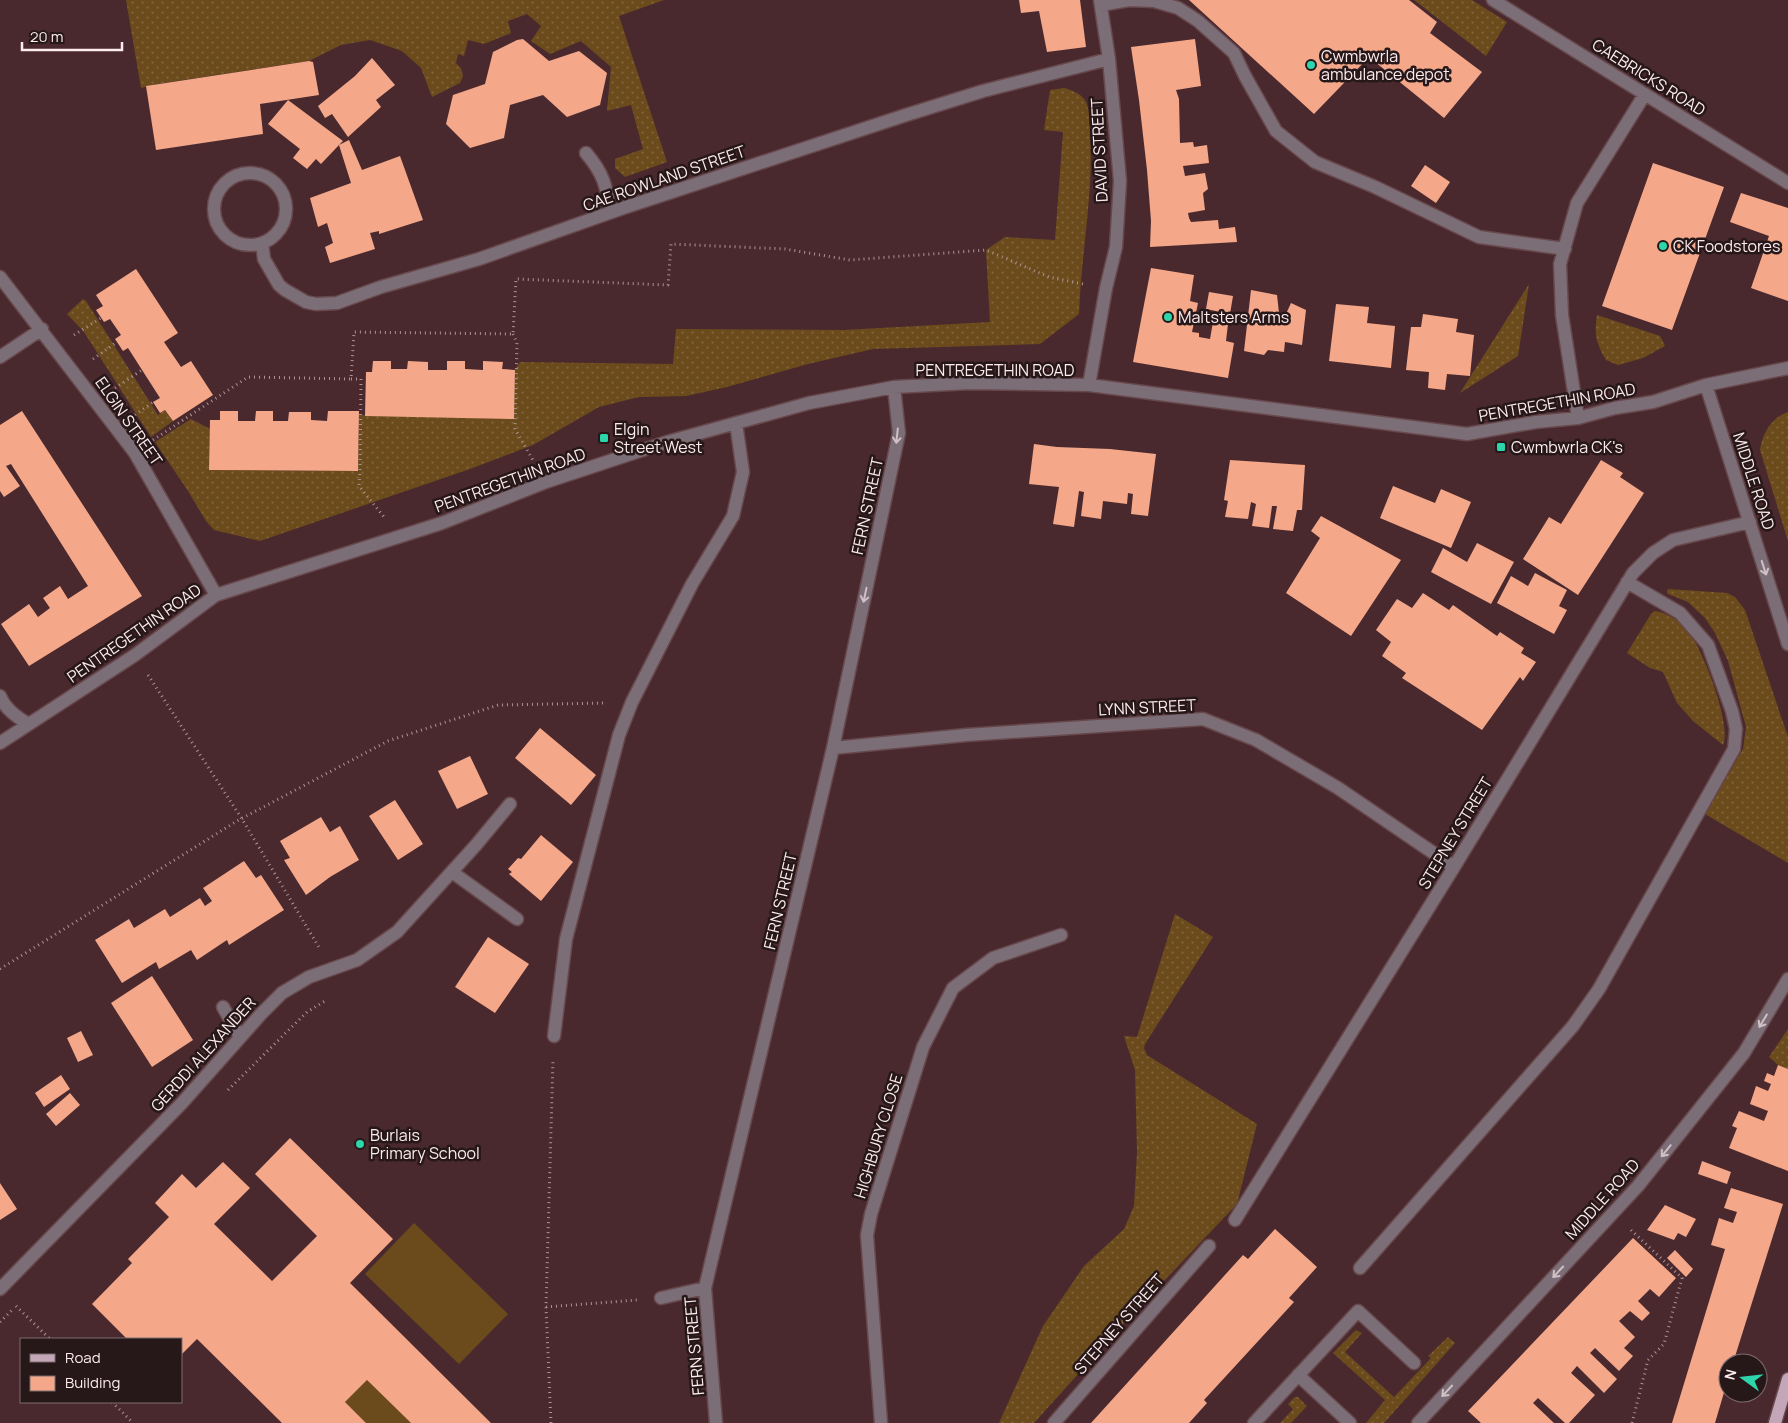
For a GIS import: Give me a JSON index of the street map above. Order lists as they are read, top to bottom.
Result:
{
  "streets": {
    "street": [
      "CAEBRICKS ROAD",
      "DAVID STREET",
      "CAE ROWLAND STREET",
      "PENTREGETHIN ROAD",
      "ELGIN STREET",
      "MIDDLE ROAD",
      "FERN STREET",
      "LYNN STREET",
      "STEPNEY STREET",
      "GERDDI ALEXANDER",
      "HIGHBURY CLOSE"
    ]
  },
  "crossings": [
    ["DAVID STREET", "CAE ROWLAND STREET"],
    ["DAVID STREET", "PENTREGETHIN ROAD"],
    ["PENTREGETHIN ROAD", "ELGIN STREET"],
    ["PENTREGETHIN ROAD", "MIDDLE ROAD"],
    ["PENTREGETHIN ROAD", "FERN STREET"],
    ["MIDDLE ROAD", "STEPNEY STREET"],
    ["FERN STREET", "LYNN STREET"],
    ["LYNN STREET", "STEPNEY STREET"]
  ],
  "one_way": ["MIDDLE ROAD"],
  "places": {
    "other": [
      "Cwmbwrla ambulance depot",
      "CK Foodstores",
      "Maltsters Arms",
      "Burlais Primary School"
    ],
    "transit": ["Elgin Street West", "Cwmbwrla CK's"]
  },
  "legend": ["Road", "Building"],
  "scale_bar": "20 m",
  "north": "left"
}
